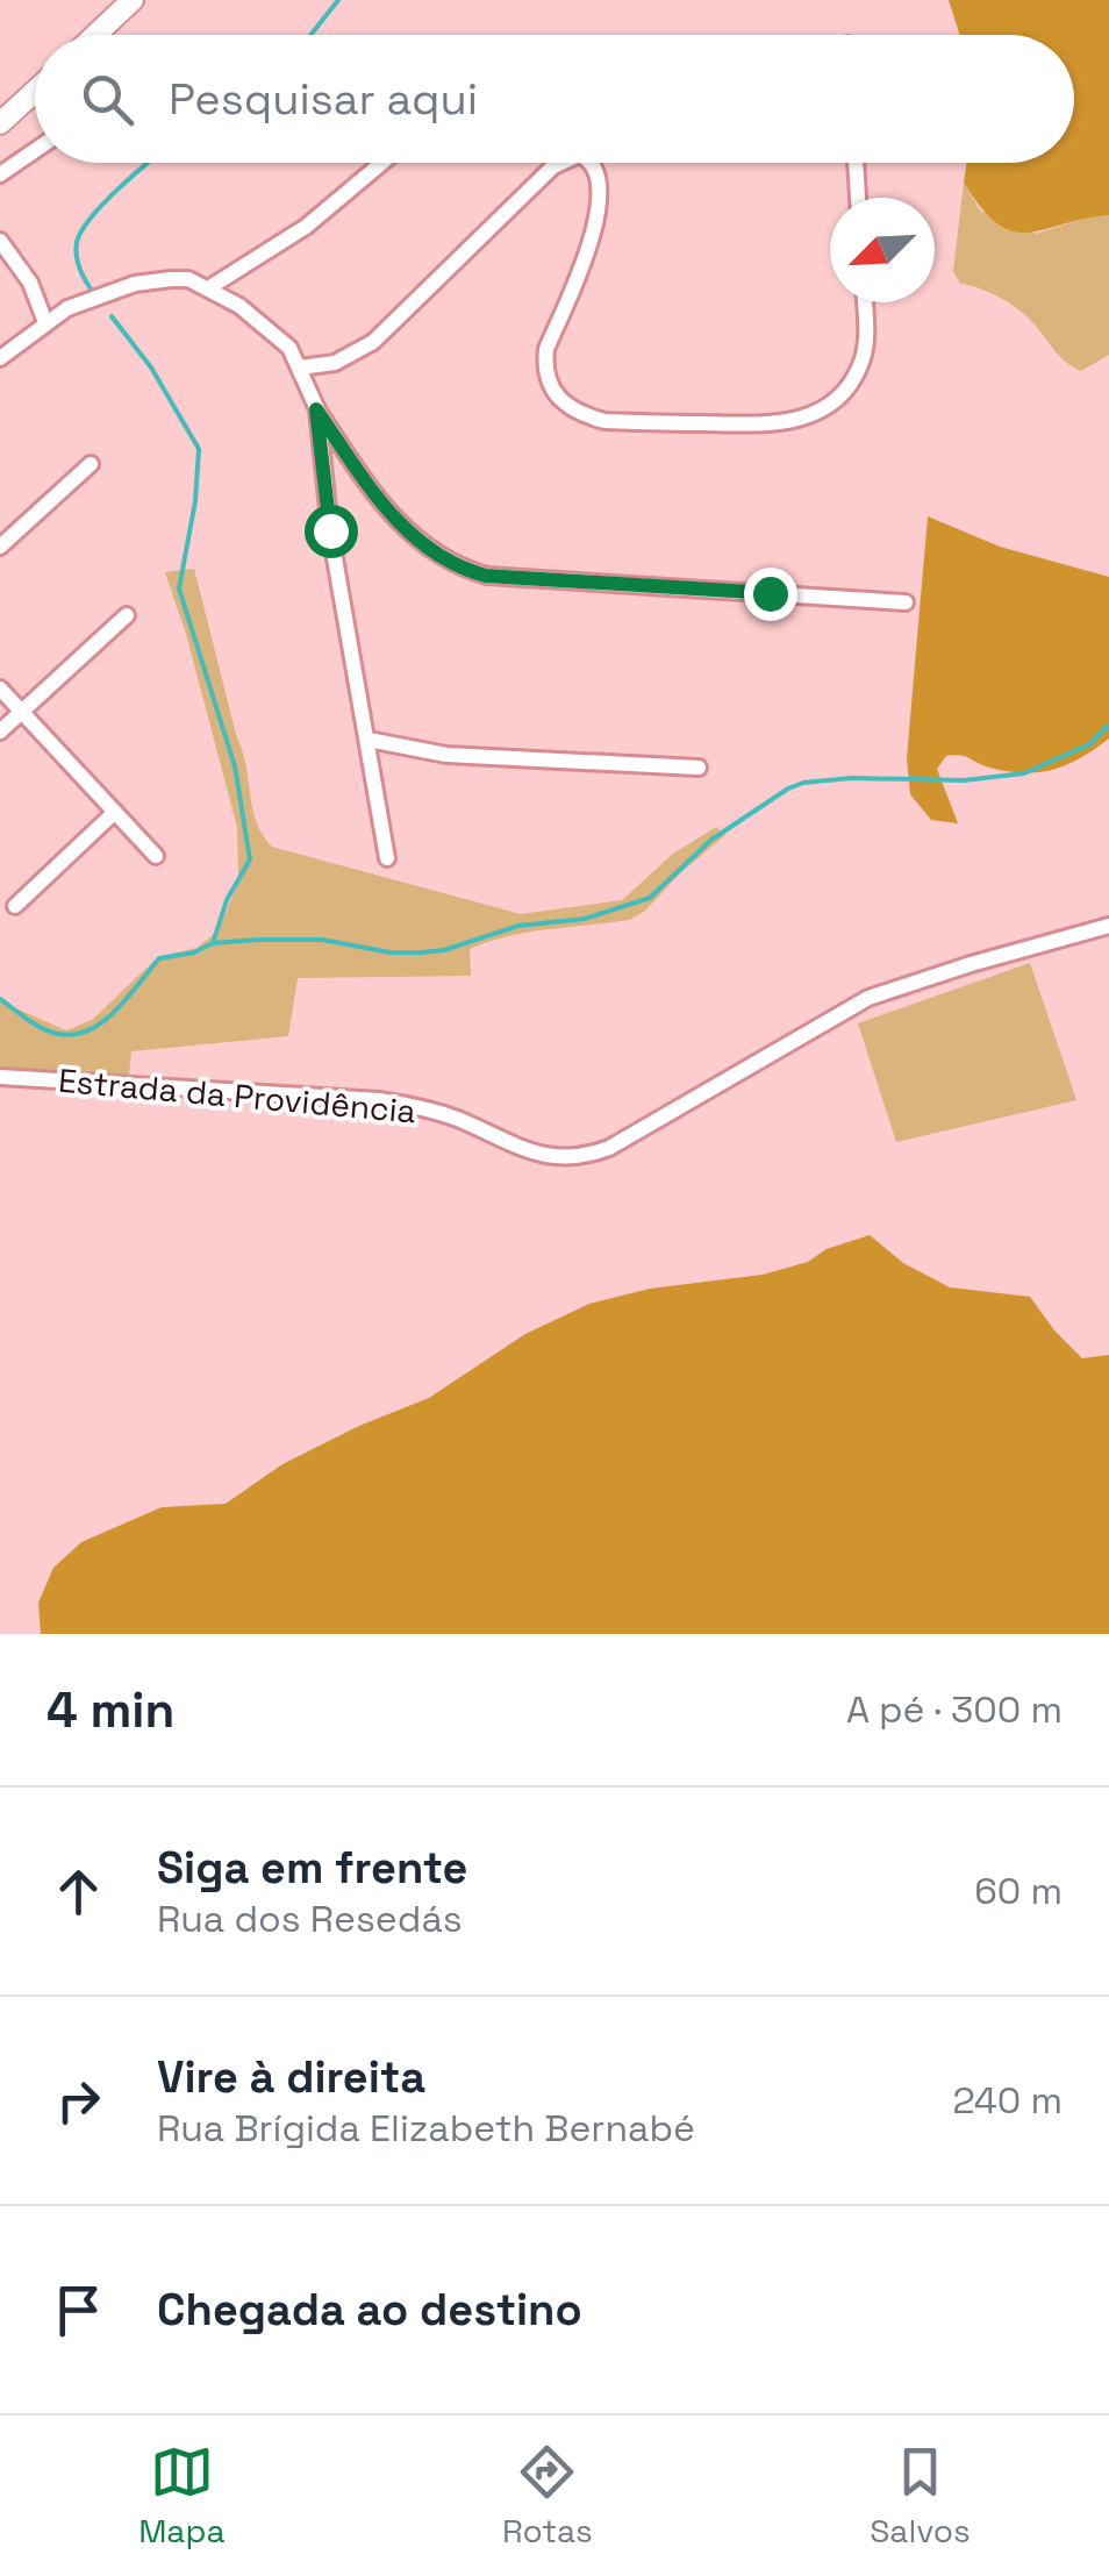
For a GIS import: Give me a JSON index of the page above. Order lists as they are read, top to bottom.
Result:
{
  "streets": {
    "street": ["Estrada da Providência"]
  },
  "north": "bottom left",
  "page": {
    "search": "Pesquisar aqui",
    "heading": ["4 min", "A pé · 300 m"],
    "list": [
      ["Siga em frente", "Rua dos Resedás", "60 m"],
      ["Vire à direita", "Rua Brígida Elizabeth Bernabé", "240 m"],
      "Chegada ao destino"
    ],
    "nav": ["Mapa", "Rotas", "Salvos"]
  }
}
